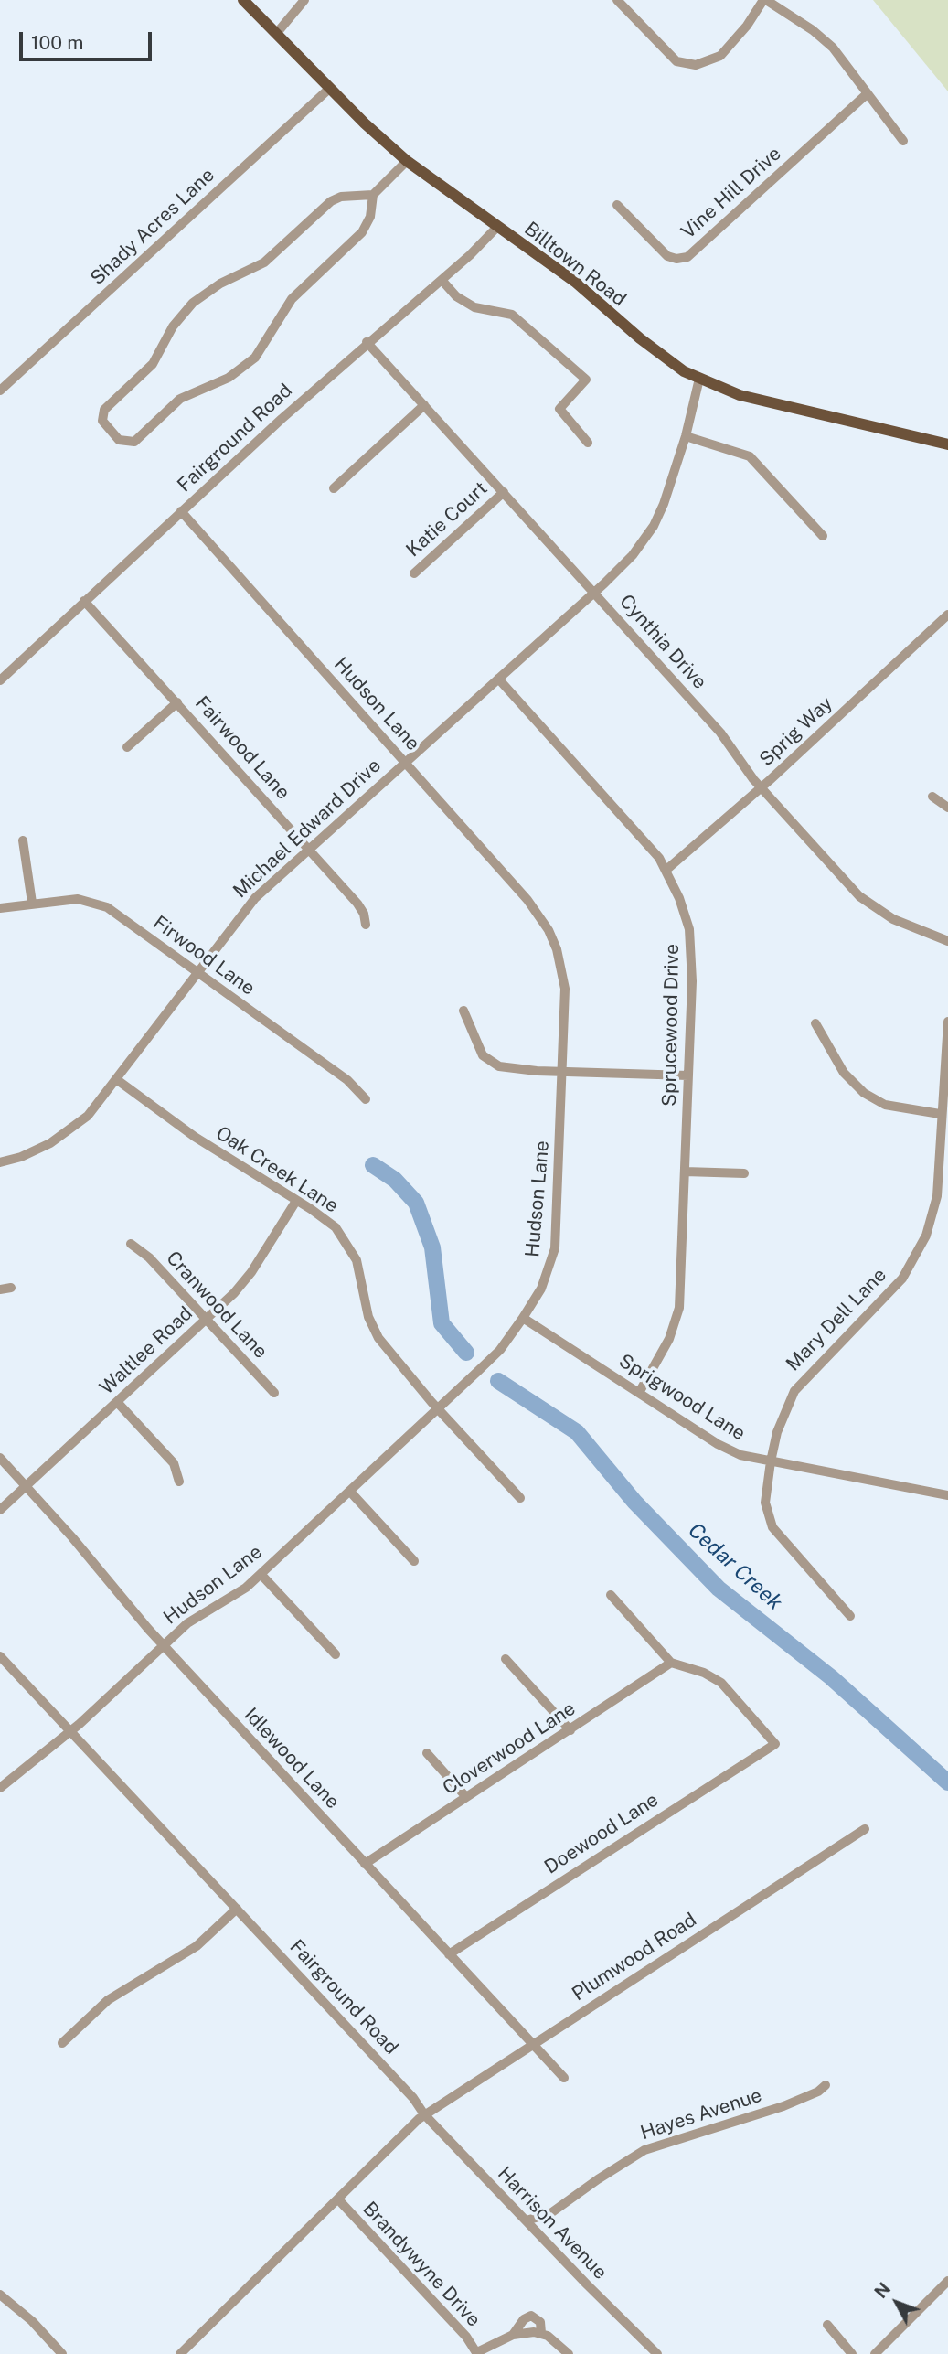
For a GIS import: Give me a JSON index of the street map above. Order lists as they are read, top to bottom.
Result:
{
  "streets": {
    "main road": ["Billtown Road"],
    "street": [
      "Vine Hill Drive",
      "Shady Acres Lane",
      "Fairground Road",
      "Katie Court",
      "Cynthia Drive",
      "Hudson Lane",
      "Sprig Way",
      "Fairwood Lane",
      "Michael Edward Drive",
      "Firwood Lane",
      "Sprucewood Drive",
      "Oak Creek Lane",
      "Cranwood Lane",
      "Mary Dell Lane",
      "Waltlee Road",
      "Sprigwood Lane",
      "Cloverwood Lane",
      "Idlewood Lane",
      "Doewood Lane",
      "Plumwood Road",
      "Hayes Avenue",
      "Harrison Avenue",
      "Brandywyne Drive"
    ]
  },
  "crossings": [
    ["Shady Acres Lane", "Billtown Road"],
    ["Billtown Road", "Fairground Road"],
    ["Billtown Road", "Michael Edward Drive"],
    ["Fairground Road", "Cynthia Drive"],
    ["Fairground Road", "Hudson Lane"],
    ["Fairground Road", "Fairwood Lane"],
    ["Fairground Road", "Plumwood Road"],
    ["Fairground Road", "Harrison Avenue"],
    ["Katie Court", "Cynthia Drive"],
    ["Cynthia Drive", "Sprig Way"],
    ["Cynthia Drive", "Michael Edward Drive"],
    ["Hudson Lane", "Michael Edward Drive"],
    ["Hudson Lane", "Oak Creek Lane"],
    ["Hudson Lane", "Sprigwood Lane"],
    ["Hudson Lane", "Idlewood Lane"],
    ["Sprig Way", "Sprucewood Drive"],
    ["Fairwood Lane", "Michael Edward Drive"],
    ["Michael Edward Drive", "Firwood Lane"],
    ["Michael Edward Drive", "Sprucewood Drive"],
    ["Michael Edward Drive", "Oak Creek Lane"],
    ["Sprucewood Drive", "Sprigwood Lane"],
    ["Oak Creek Lane", "Waltlee Road"],
    ["Cranwood Lane", "Waltlee Road"],
    ["Mary Dell Lane", "Sprigwood Lane"],
    ["Waltlee Road", "Idlewood Lane"],
    ["Cloverwood Lane", "Idlewood Lane"],
    ["Cloverwood Lane", "Doewood Lane"],
    ["Idlewood Lane", "Doewood Lane"],
    ["Idlewood Lane", "Plumwood Road"],
    ["Plumwood Road", "Harrison Avenue"],
    ["Hayes Avenue", "Harrison Avenue"]
  ],
  "water": ["Cedar Creek"],
  "scale_bar": "100 m",
  "north": "top left"
}
